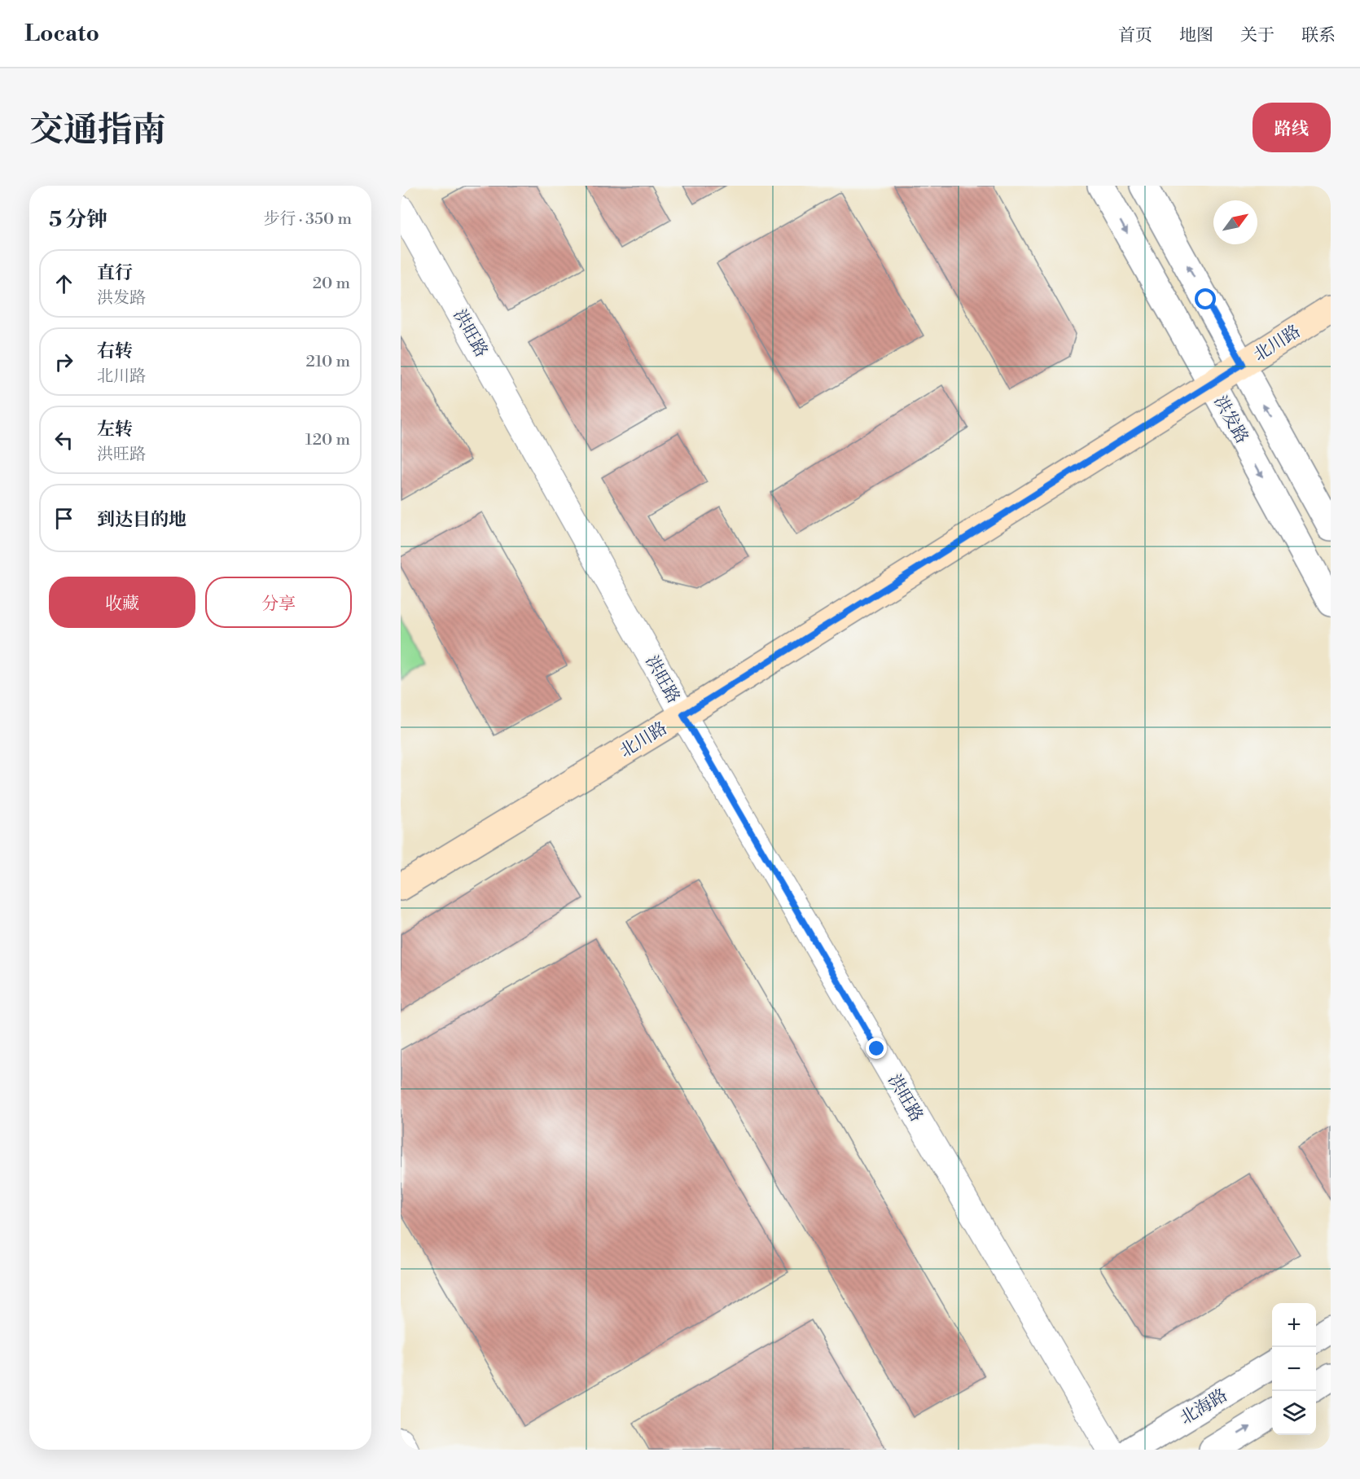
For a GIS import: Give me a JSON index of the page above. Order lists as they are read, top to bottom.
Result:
{
  "streets": {
    "main road": ["北川路"],
    "street": ["洪旺路", "洪发路", "北海路"]
  },
  "crossings": [
    ["洪旺路", "北川路"],
    ["北川路", "洪发路"]
  ],
  "north": "top right",
  "page": {
    "header": "Locato",
    "nav": [
      "首页",
      "地图",
      "关于",
      "联系"
    ],
    "title": "交通指南",
    "buttons": [
      "路线",
      ["收藏", "分享"]
    ],
    "heading": ["5 分钟", "步行 · 350 m"],
    "list": [
      ["直行", "洪发路", "20 m"],
      ["右转", "北川路", "210 m"],
      ["左转", "洪旺路", "120 m"],
      "到达目的地"
    ],
    "map_buttons": ["+", "−"]
  }
}
